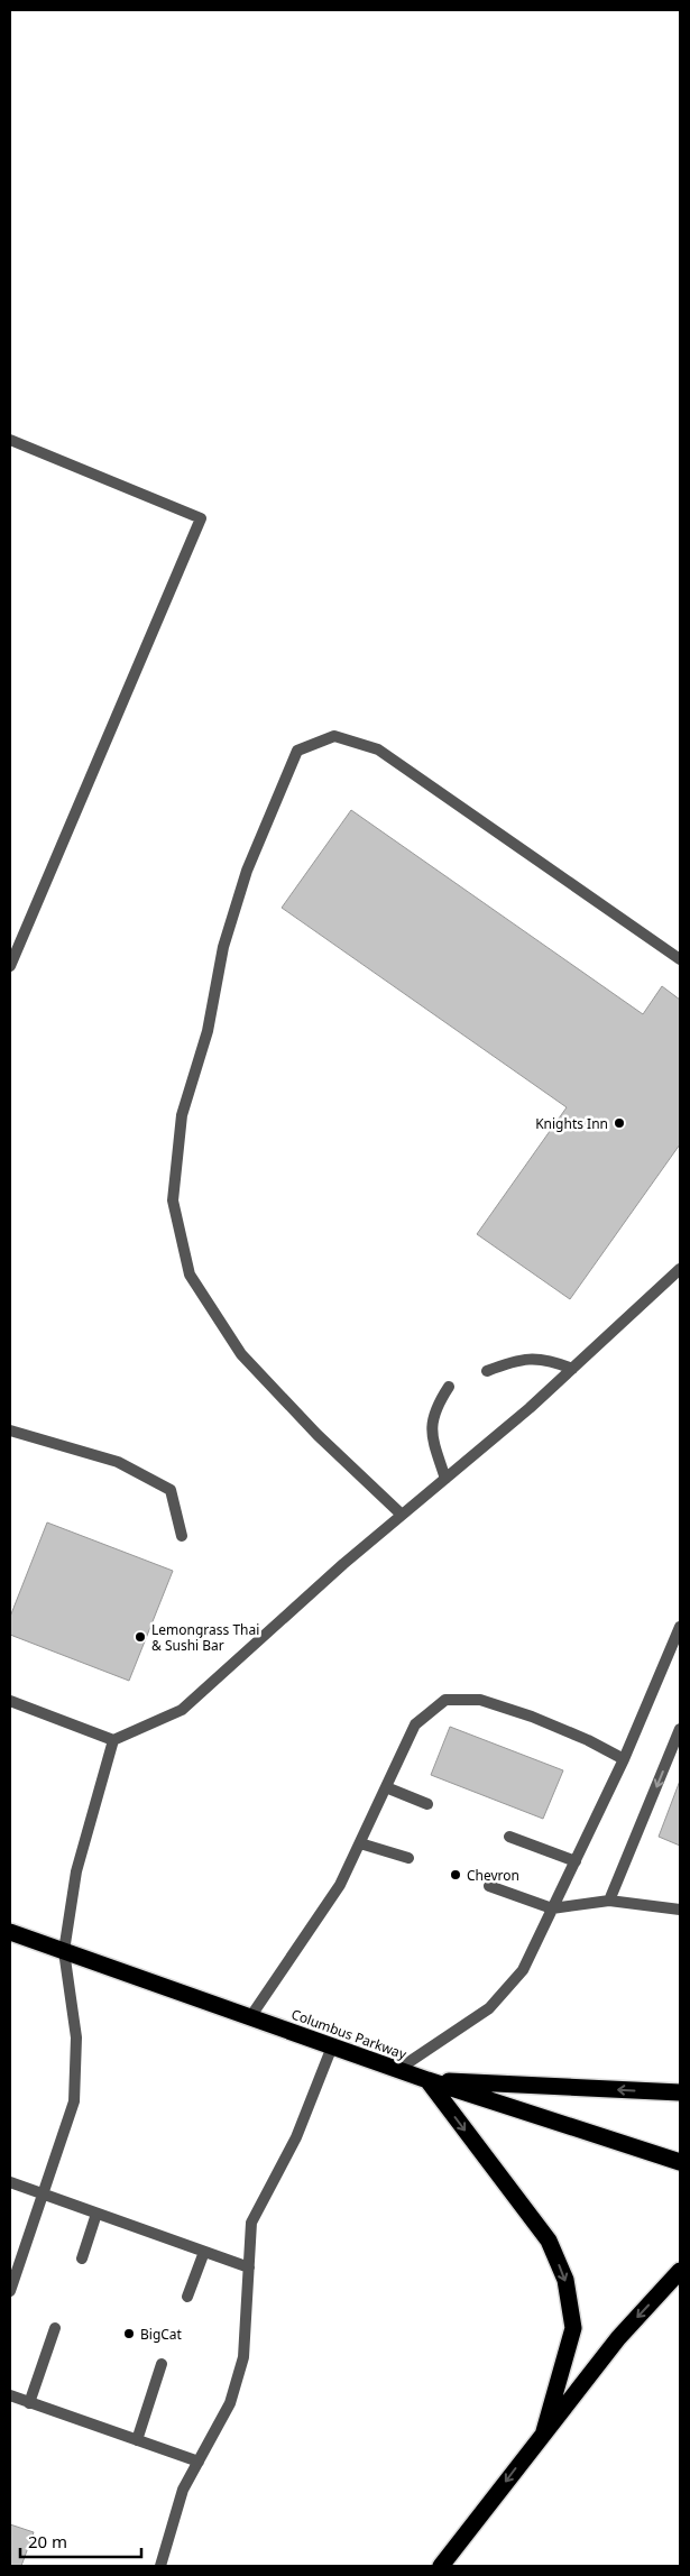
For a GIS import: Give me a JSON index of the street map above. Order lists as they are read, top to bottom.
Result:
{
  "streets": {
    "highway": ["Columbus Parkway"]
  },
  "places": [
    "Knights Inn",
    "Lemongrass Thai & Sushi Bar",
    "Chevron",
    "BigCat"
  ],
  "scale_bar": "20 m"
}
